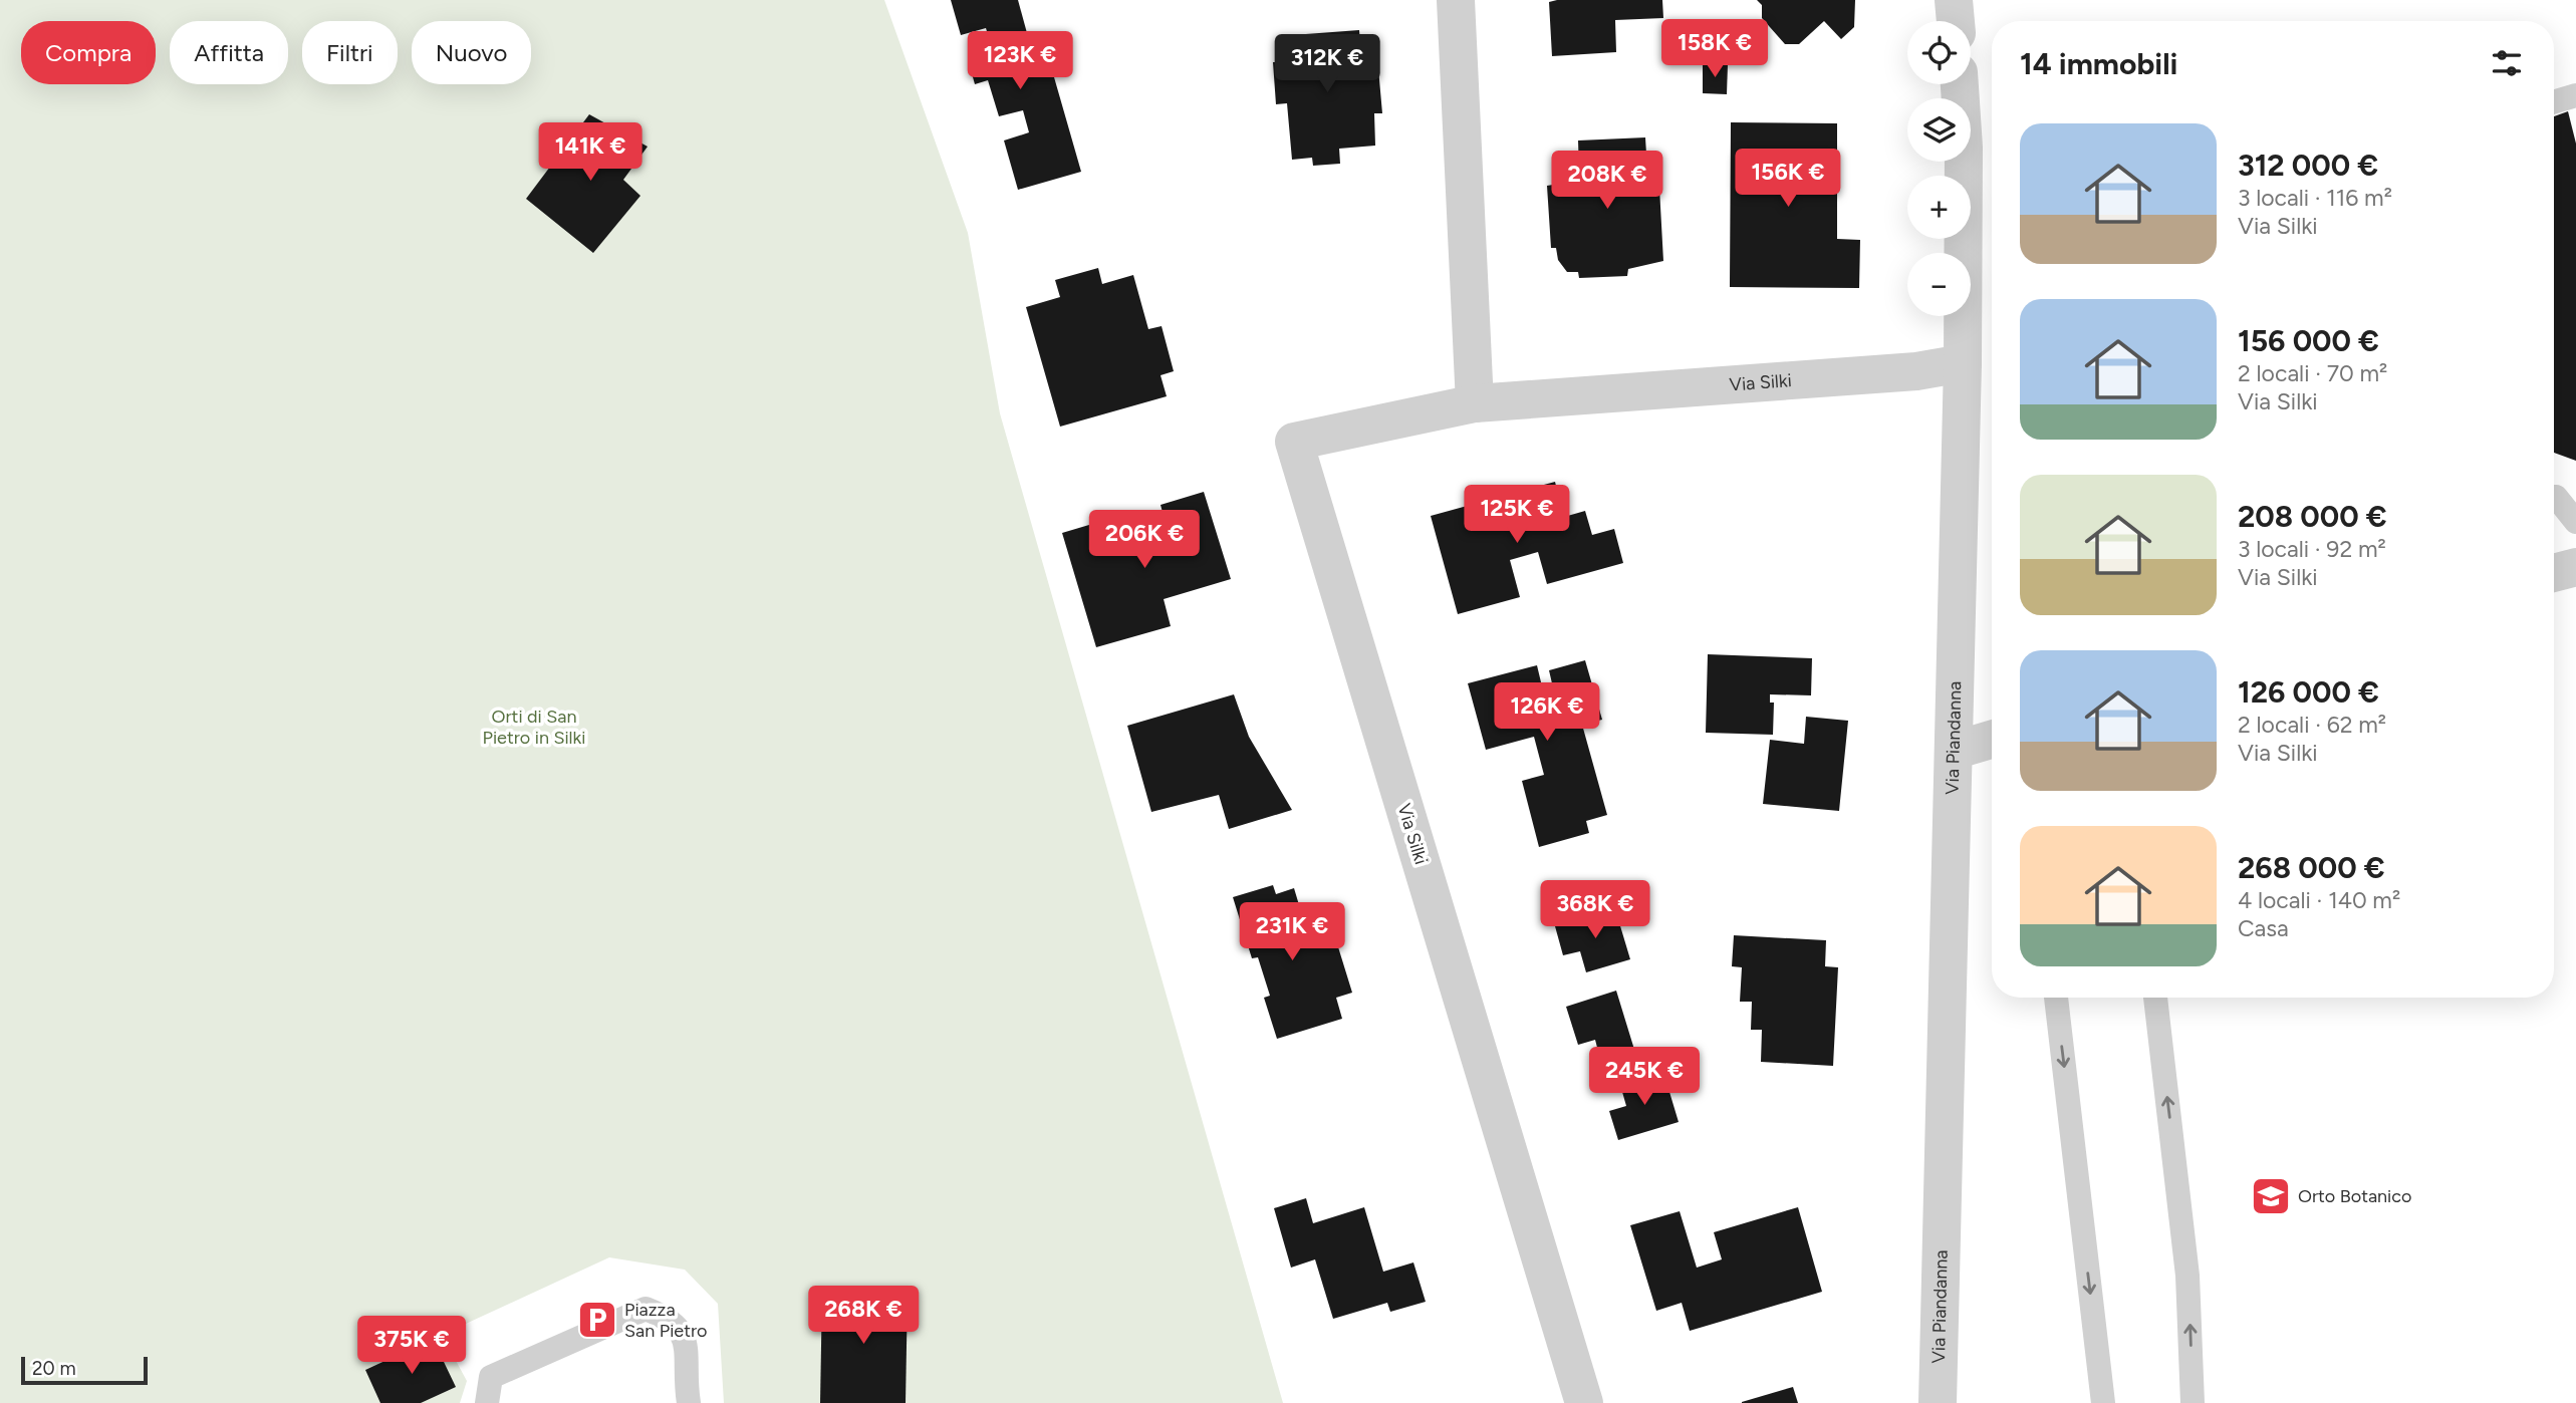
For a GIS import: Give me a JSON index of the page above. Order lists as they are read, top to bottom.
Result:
{
  "streets": {
    "street": ["Via Silki", "Via Piandanna"]
  },
  "crossings": [
    ["Via Silki", "Via Piandanna"]
  ],
  "parks": ["Orti di San Pietro in Silki"],
  "places": {
    "school or university": ["Orto Botanico"],
    "parking": ["Piazza San Pietro"]
  },
  "scale_bar": "20 m",
  "page": {
    "price": [
      "158K €",
      "123K €",
      "312K €",
      "141K €",
      "156K €",
      "208K €",
      "125K €",
      "206K €",
      "126K €",
      "368K €",
      "231K €",
      "245K €",
      "268K €",
      "375K €"
    ],
    "map_buttons": ["+", "−"],
    "chip": [
      "Compra",
      "Affitta",
      "Filtri",
      "Nuovo"
    ],
    "heading": "14 immobili",
    "list": [
      {
        "name": "312 000 €",
        "note": "3 locali · 116 m² · Via Silki"
      },
      {
        "name": "156 000 €",
        "note": "2 locali · 70 m² · Via Silki"
      },
      {
        "name": "208 000 €",
        "note": "3 locali · 92 m² · Via Silki"
      },
      {
        "name": "126 000 €",
        "note": "2 locali · 62 m² · Via Silki"
      },
      {
        "name": "268 000 €",
        "note": "4 locali · 140 m² · Casa"
      }
    ],
    "scale": "20 m"
  }
}
